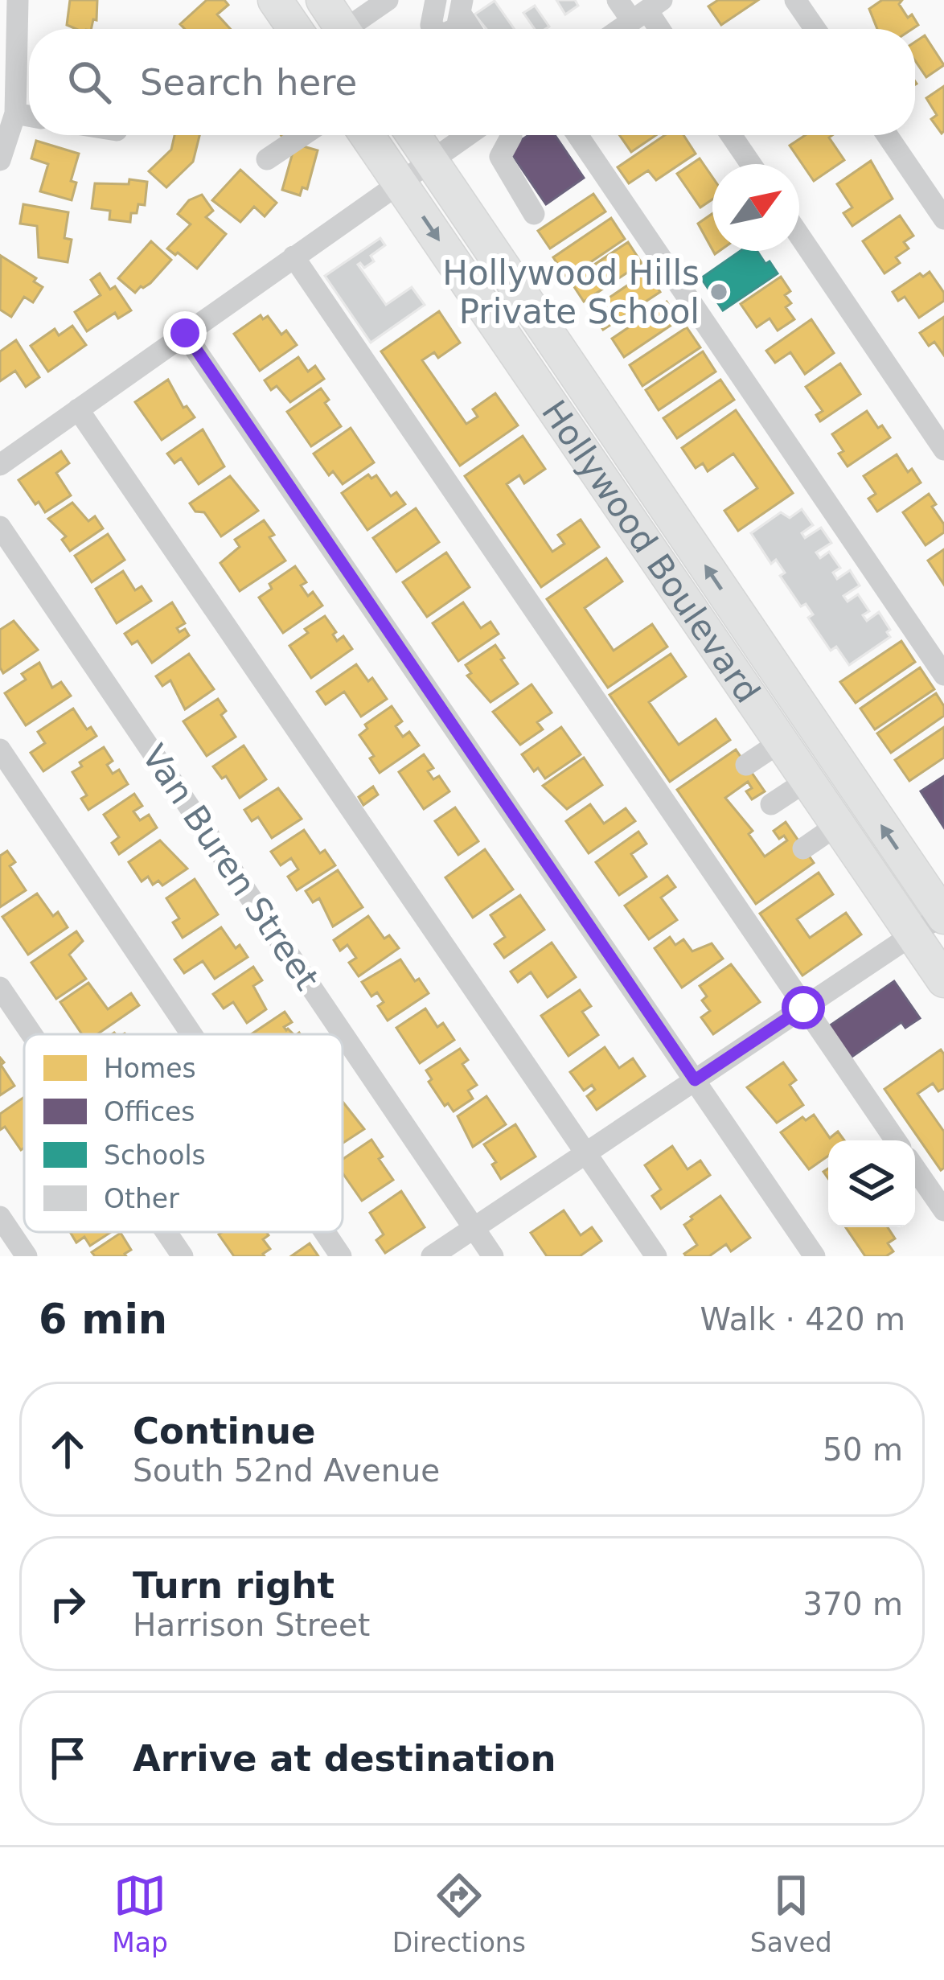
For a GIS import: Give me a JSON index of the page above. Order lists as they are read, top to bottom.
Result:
{
  "streets": {
    "highway": ["Hollywood Boulevard"],
    "street": ["Van Buren Street"]
  },
  "places": ["Hollywood Hills Private School"],
  "legend": [
    "Homes",
    "Offices",
    "Schools",
    "Other"
  ],
  "north": "top right",
  "page": {
    "search": "Search here",
    "heading": ["6 min", "Walk · 420 m"],
    "list": [
      ["Continue", "South 52nd Avenue", "50 m"],
      ["Turn right", "Harrison Street", "370 m"],
      "Arrive at destination"
    ],
    "nav": ["Map", "Directions", "Saved"]
  }
}
